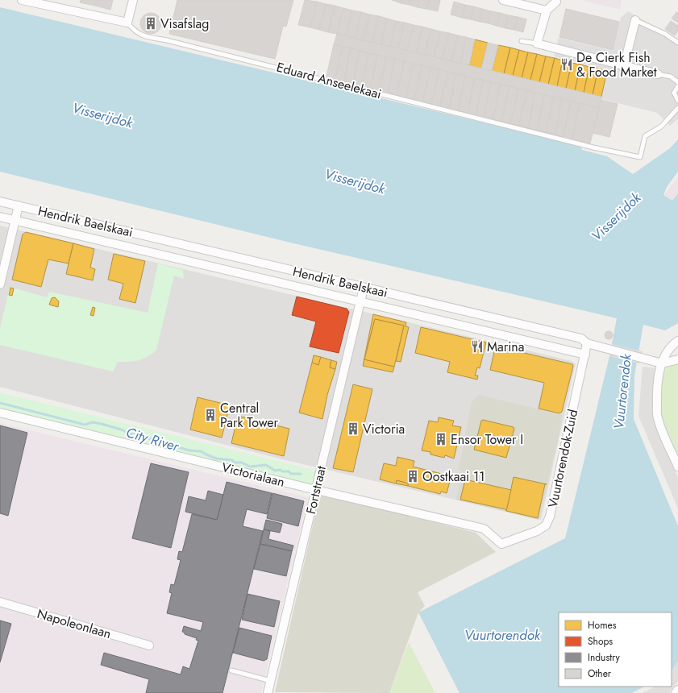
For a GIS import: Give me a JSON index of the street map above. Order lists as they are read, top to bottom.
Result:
{
  "streets": {
    "street": [
      "Hendrik Baelskaai",
      "Vuurtorendok-Zuid",
      "Victorialaan",
      "Fortstraat",
      "Napoleonlaan"
    ],
    "lane": ["Eduard Anseelekaai"]
  },
  "crossings": [
    ["Hendrik Baelskaai", "Vuurtorendok-Zuid"],
    ["Hendrik Baelskaai", "Fortstraat"],
    ["Vuurtorendok-Zuid", "Victorialaan"],
    ["Victorialaan", "Fortstraat"]
  ],
  "water": ["Visserijdok", "Vuurtorendok", "City River"],
  "places": {
    "building": [
      "Visafslag",
      "Central Park Tower",
      "Victoria",
      "Ensor Tower I",
      "Oostkaai 11"
    ],
    "restaurant": ["De Cierk Fish & Food Market", "Marina"]
  },
  "legend": [
    "Homes",
    "Shops",
    "Industry",
    "Other"
  ]
}
